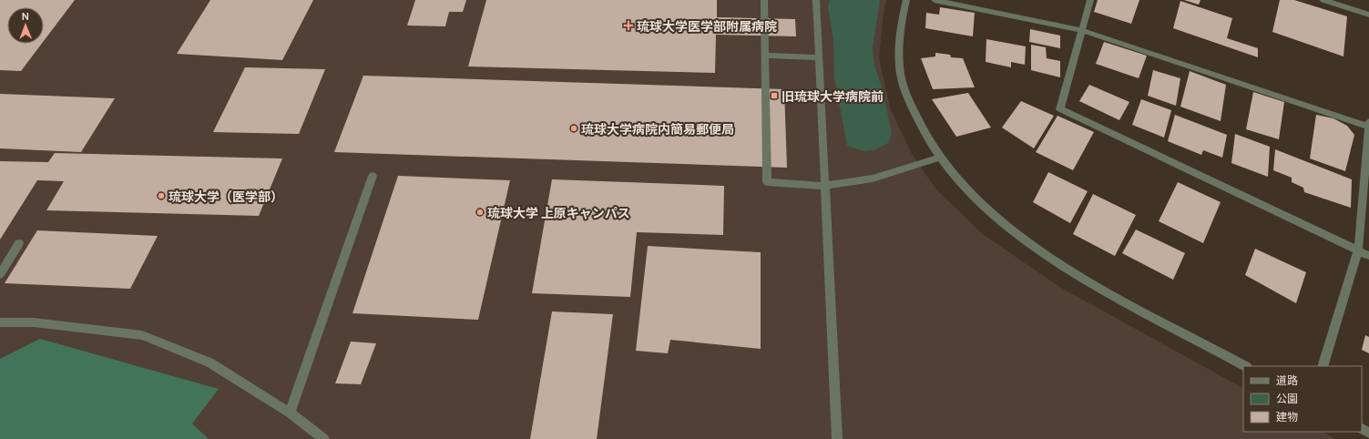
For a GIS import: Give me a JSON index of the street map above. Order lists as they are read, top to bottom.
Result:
{
  "places": {
    "health": ["琉球大学医学部附属病院"],
    "transit": ["旧琉球大学病院前"],
    "other": ["琉球大学病院内簡易郵便局", "琉球大学（医学部）", "琉球大学 上原キャンパス"]
  },
  "legend": ["道路", "公園", "建物"],
  "north": "top"
}
